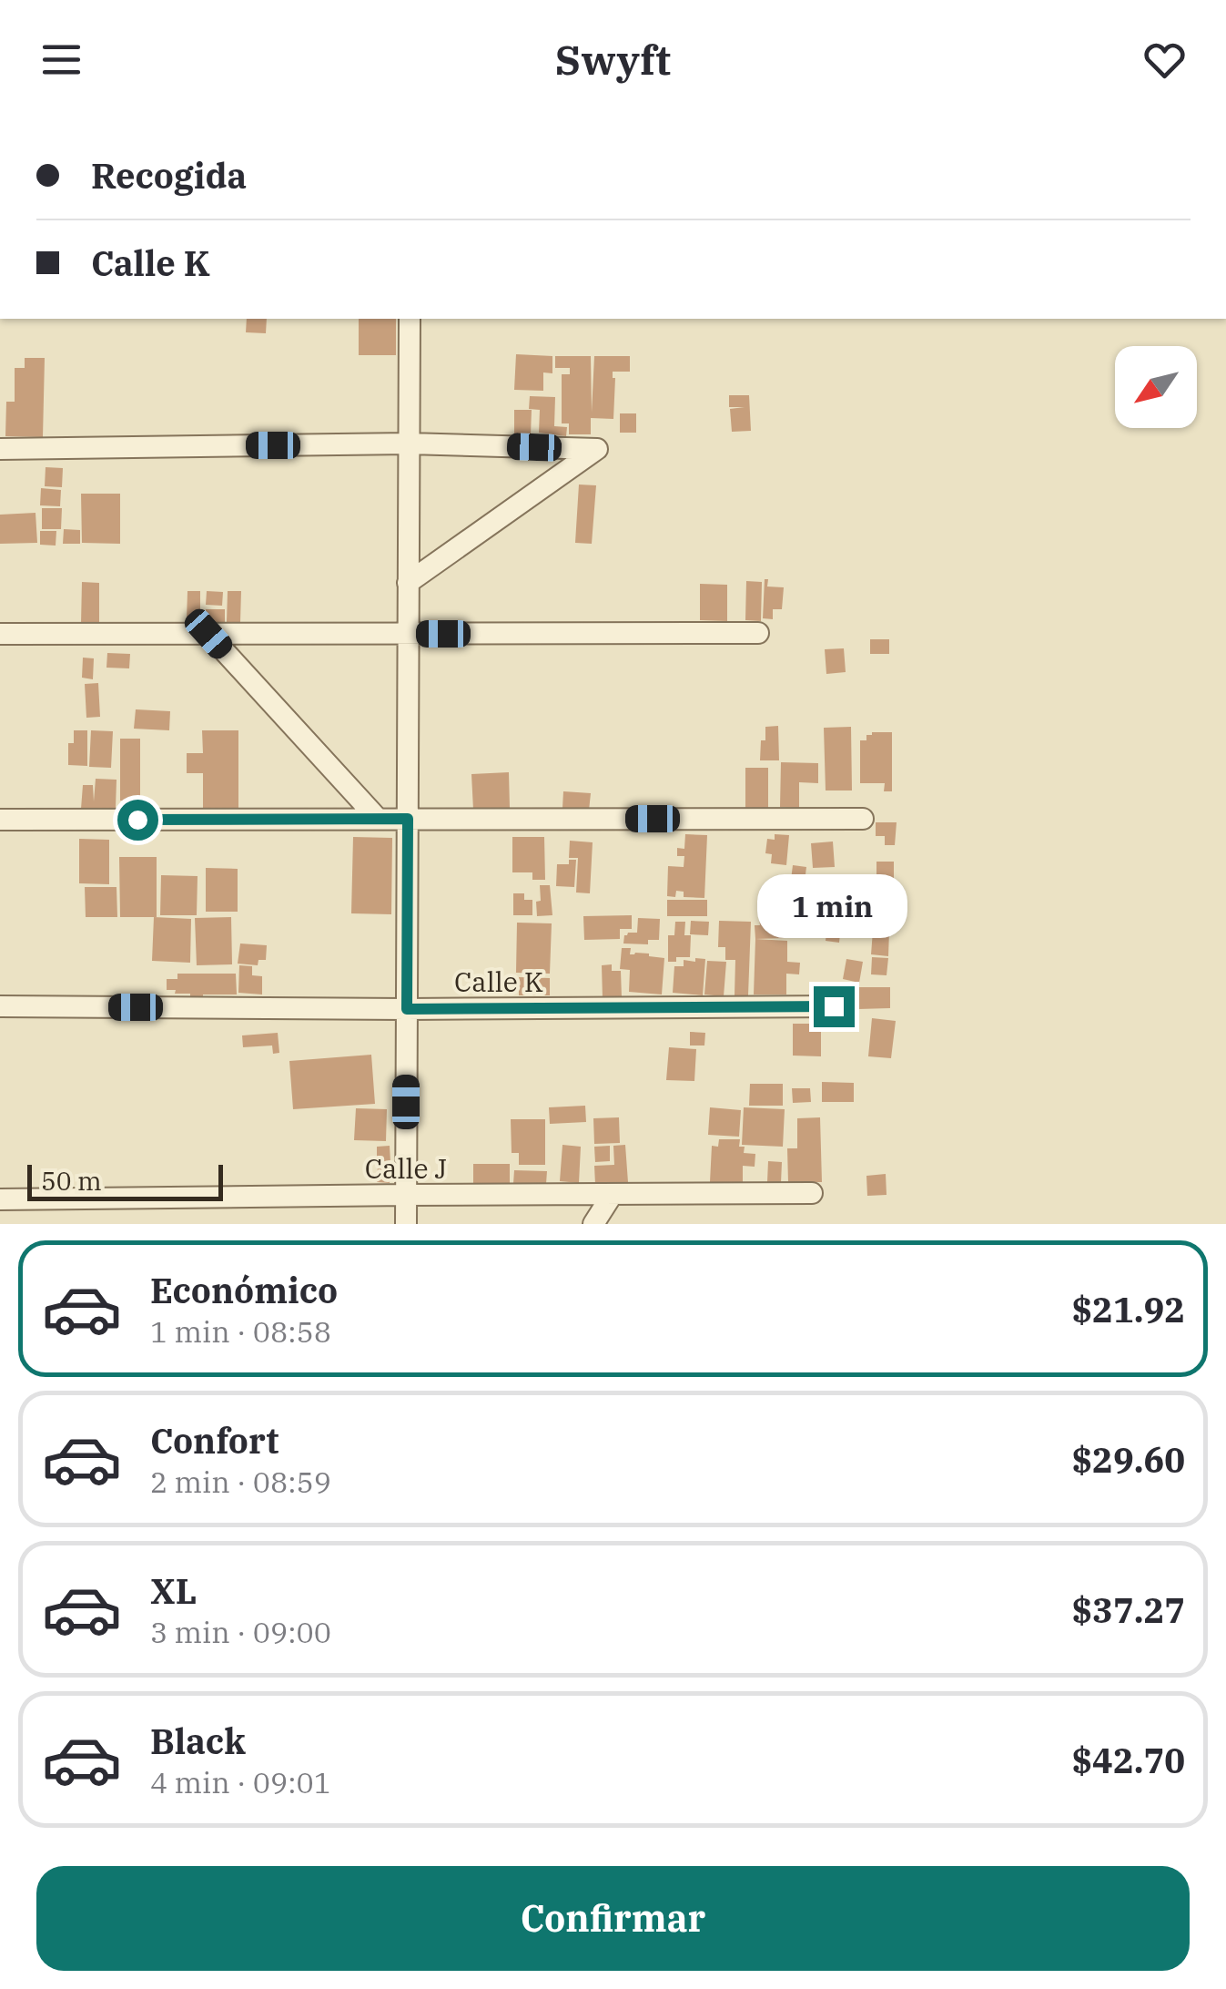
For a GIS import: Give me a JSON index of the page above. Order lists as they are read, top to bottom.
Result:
{
  "streets": {
    "street": ["Calle K", "Calle J"]
  },
  "scale_bar": "50 m",
  "north": "bottom left",
  "page": {
    "header": "Swyft",
    "banner": ["Recogida", "Calle K"],
    "bubble": "1 min",
    "scale": "50 m",
    "list": [
      {
        "name": "Económico",
        "note": "1 min · 08:58",
        "value": "$21.92"
      },
      {
        "name": "Confort",
        "note": "2 min · 08:59",
        "value": "$29.60"
      },
      {
        "name": "XL",
        "note": "3 min · 09:00",
        "value": "$37.27"
      },
      {
        "name": "Black",
        "note": "4 min · 09:01",
        "value": "$42.70"
      }
    ],
    "buttons": "Confirmar"
  }
}
